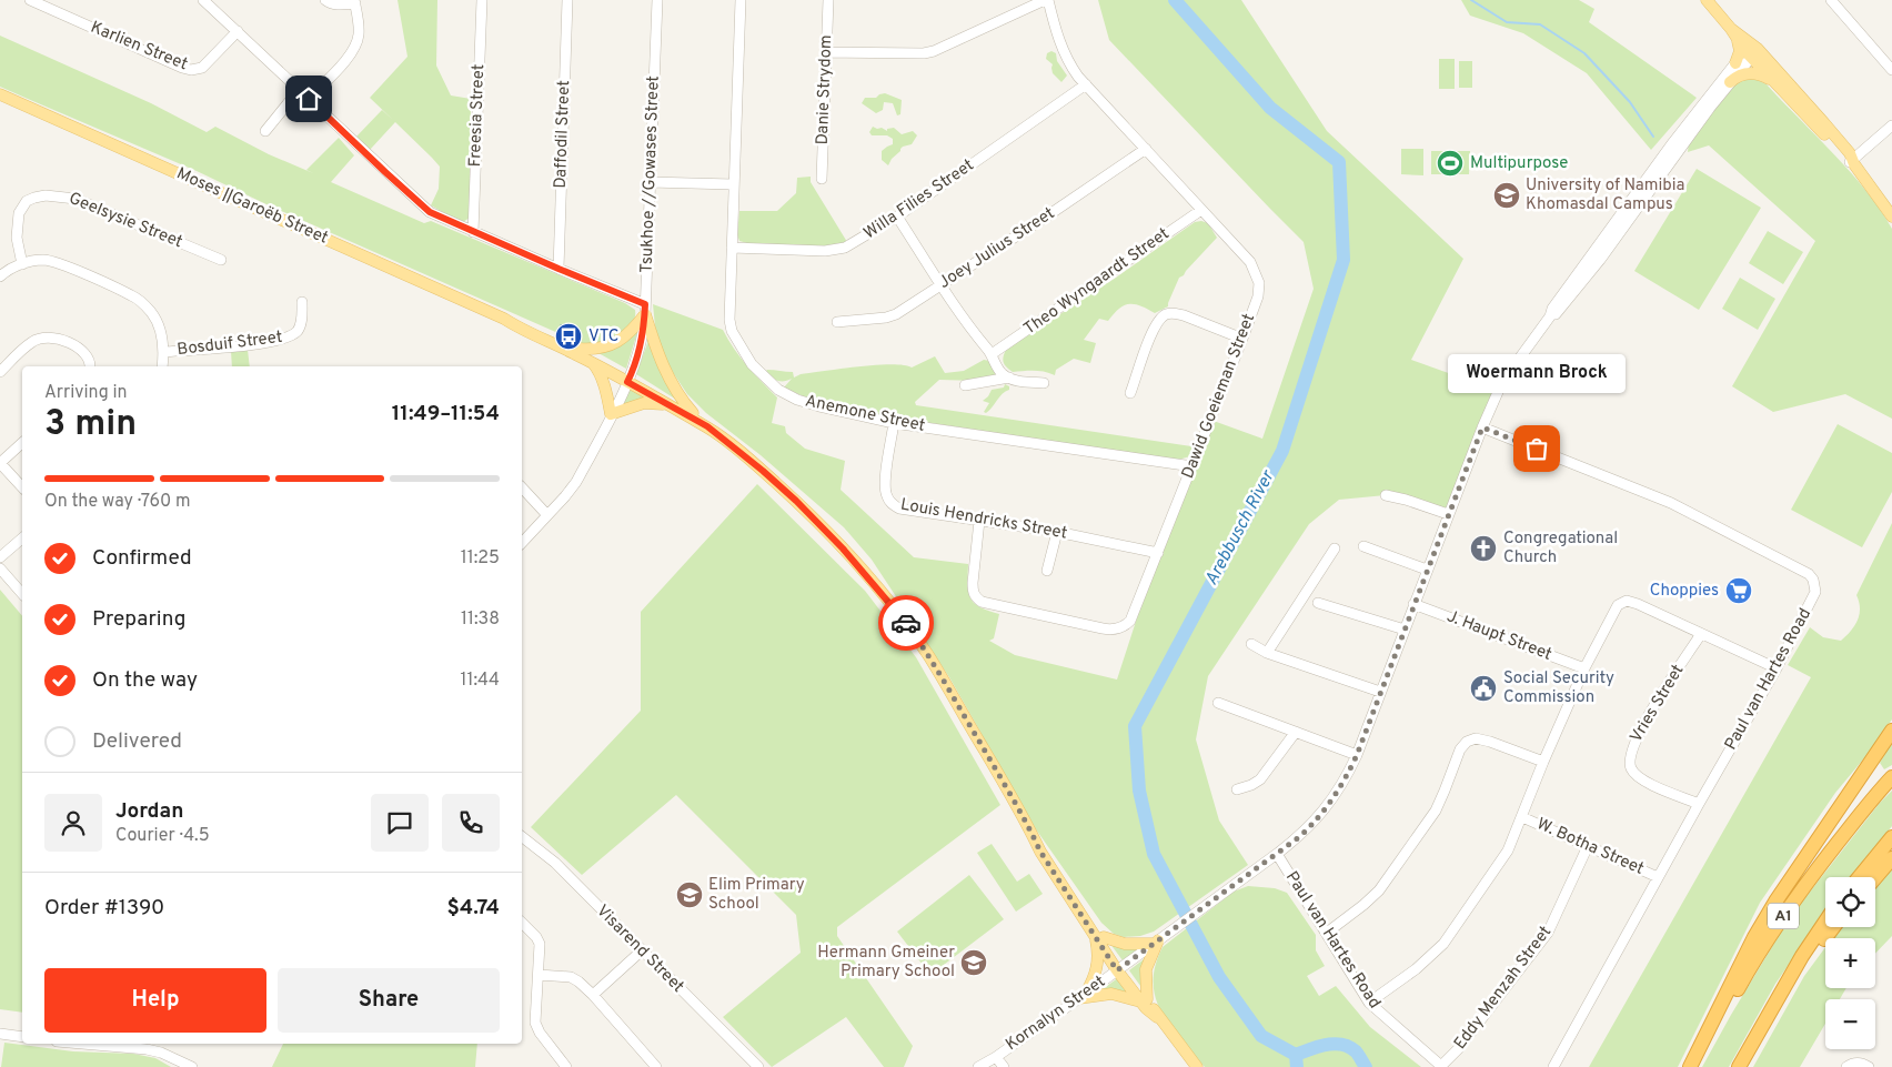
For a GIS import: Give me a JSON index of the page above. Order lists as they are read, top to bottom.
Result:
{
  "streets": {
    "highway": ["A1"],
    "main road": ["Moses ǁGaroëb Street"],
    "street": [
      "Karlien Street",
      "Danie Strydom",
      "Freesia Street",
      "Daffodil Street",
      "Tsukhoe //Gowases Street",
      "Willa Filies Street",
      "Geelsysie Street",
      "Joey Julius Street",
      "Theo Wyngaardt Street",
      "Bosduif Street",
      "Dawid Goeieman Street",
      "Anemone Street",
      "Louis Hendricks Street",
      "J. Haupt Street",
      "Paul van Hartes Road",
      "Vries Street",
      "W. Botha Street",
      "Visarend Street",
      "Eddy Menzah Street",
      "Kornalyn Street"
    ]
  },
  "crossings": [
    ["Tsukhoe //Gowases Street", "Moses ǁGaroëb Street"],
    ["Willa Filies Street", "Dawid Goeieman Street"],
    ["Willa Filies Street", "Anemone Street"],
    ["Moses ǁGaroëb Street", "Kornalyn Street"],
    ["Joey Julius Street", "Dawid Goeieman Street"],
    ["Theo Wyngaardt Street", "Dawid Goeieman Street"],
    ["Dawid Goeieman Street", "Anemone Street"],
    ["Dawid Goeieman Street", "Louis Hendricks Street"],
    ["Anemone Street", "Louis Hendricks Street"],
    ["J. Haupt Street", "Kornalyn Street"],
    ["Paul van Hartes Road", "Vries Street"],
    ["Paul van Hartes Road", "W. Botha Street"],
    ["Paul van Hartes Road", "Eddy Menzah Street"],
    ["Paul van Hartes Road", "Kornalyn Street"],
    ["W. Botha Street", "Eddy Menzah Street"]
  ],
  "water": ["Arebbusch River"],
  "places": {
    "sports": ["Multipurpose"],
    "school or university": ["University of Namibia Khomasdal Campus", "Elim Primary School", "Hermann Gmeiner Primary School"],
    "bus stop": ["VTC"],
    "other": ["Woermann Brock"],
    "church": ["Congregational Church"],
    "supermarket": ["Choppies"],
    "public building": ["Social Security Commission"]
  },
  "page": {
    "bubble": "Woermann Brock",
    "heading": ["3 min", "Arriving in", "11:49–11:54"],
    "panel": [
      "Jordan",
      "Courier · 4.5",
      "Order #1390",
      "$4.74"
    ],
    "bar": "On the way · 760 m",
    "list": [
      ["Confirmed", "11:25"],
      ["Preparing", "11:38"],
      ["On the way", "11:44"],
      "Delivered"
    ],
    "map_buttons": ["+", "−"],
    "buttons": ["Help", "Share"]
  }
}
